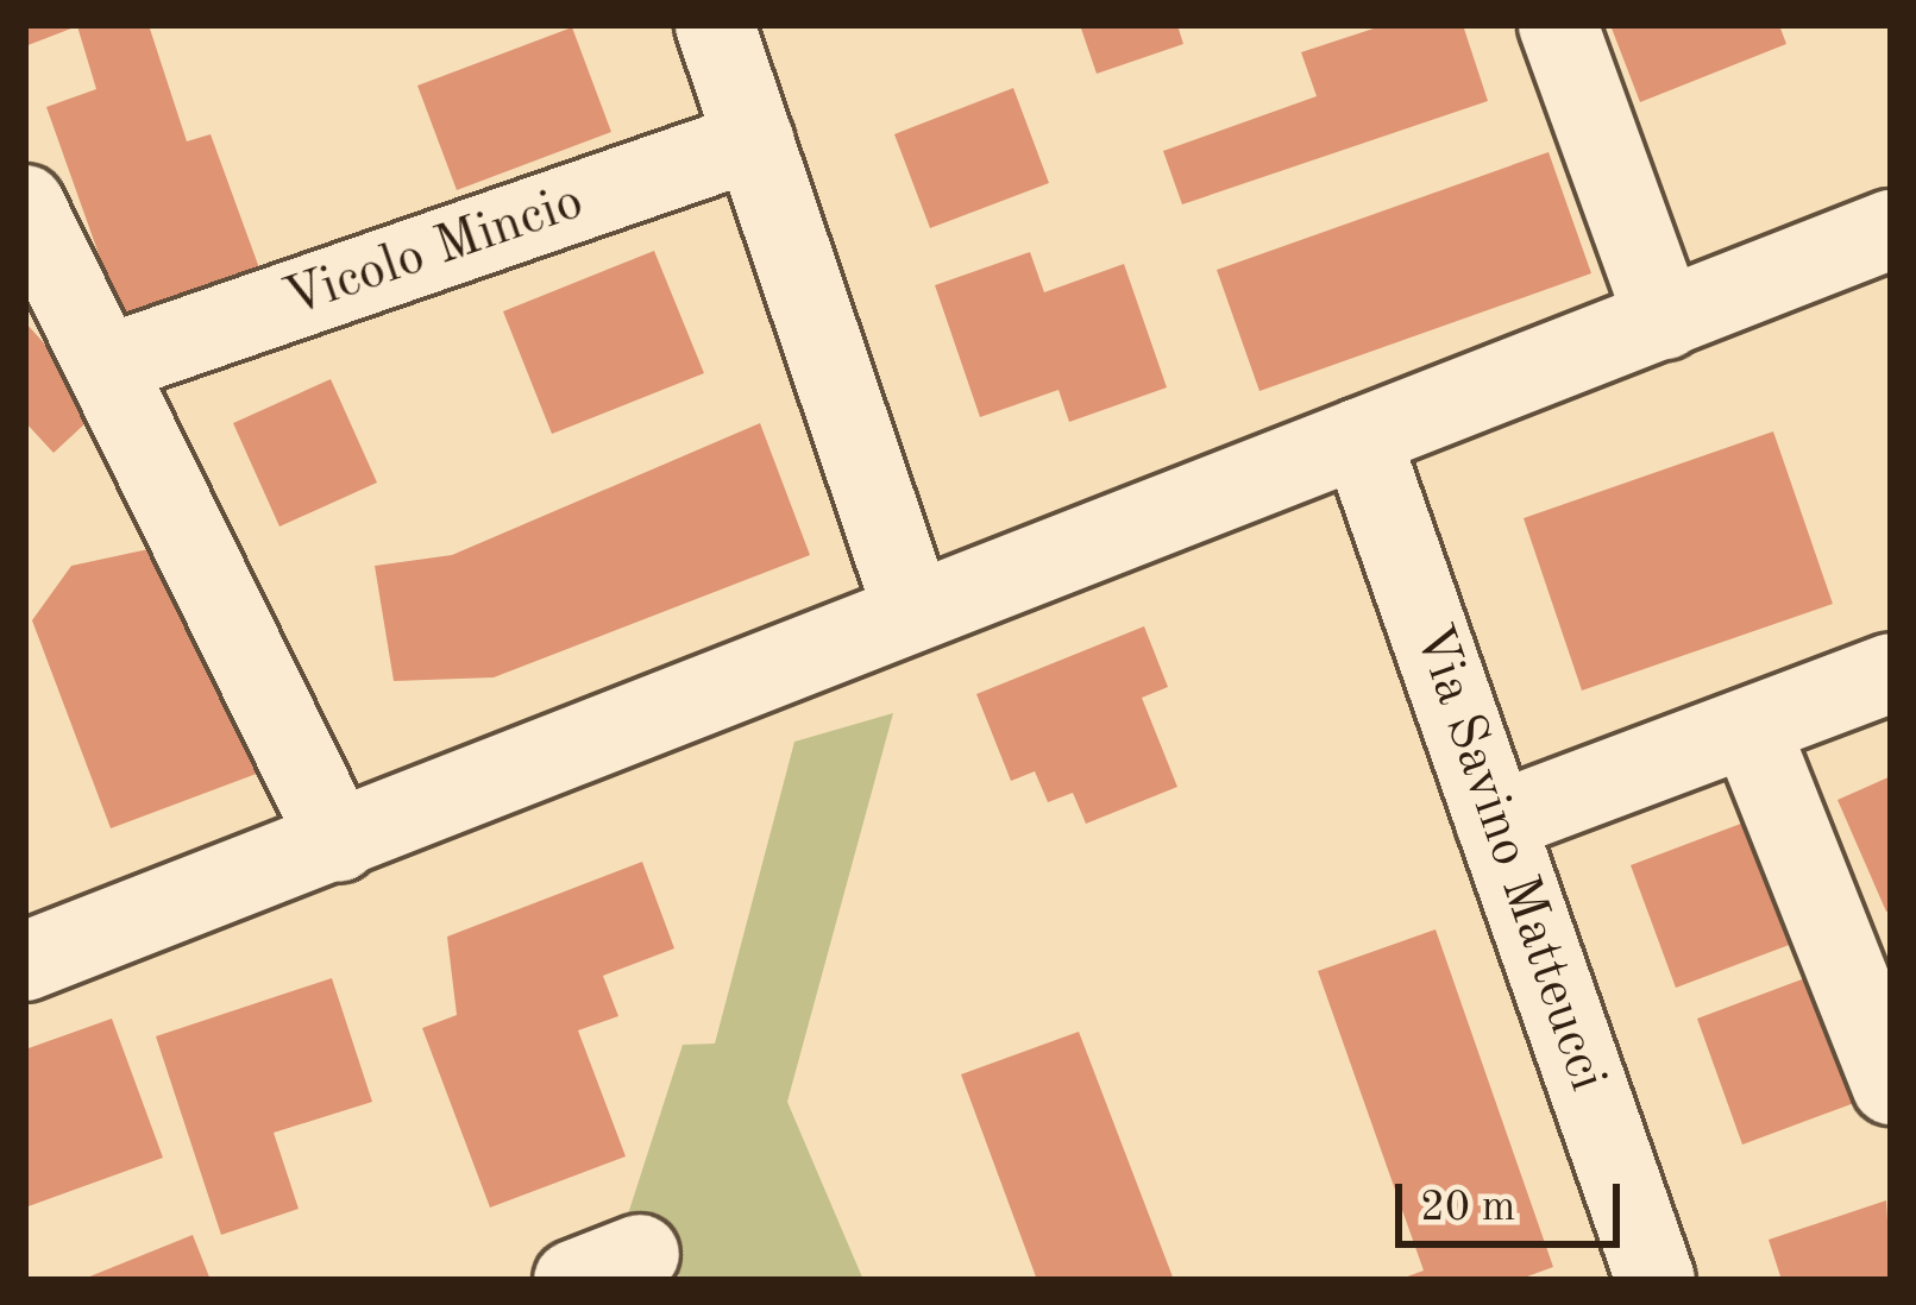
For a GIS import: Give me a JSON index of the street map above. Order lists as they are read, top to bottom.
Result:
{
  "streets": {
    "street": ["Vicolo Mincio", "Via Savino Matteucci"]
  },
  "scale_bar": "20 m"
}
